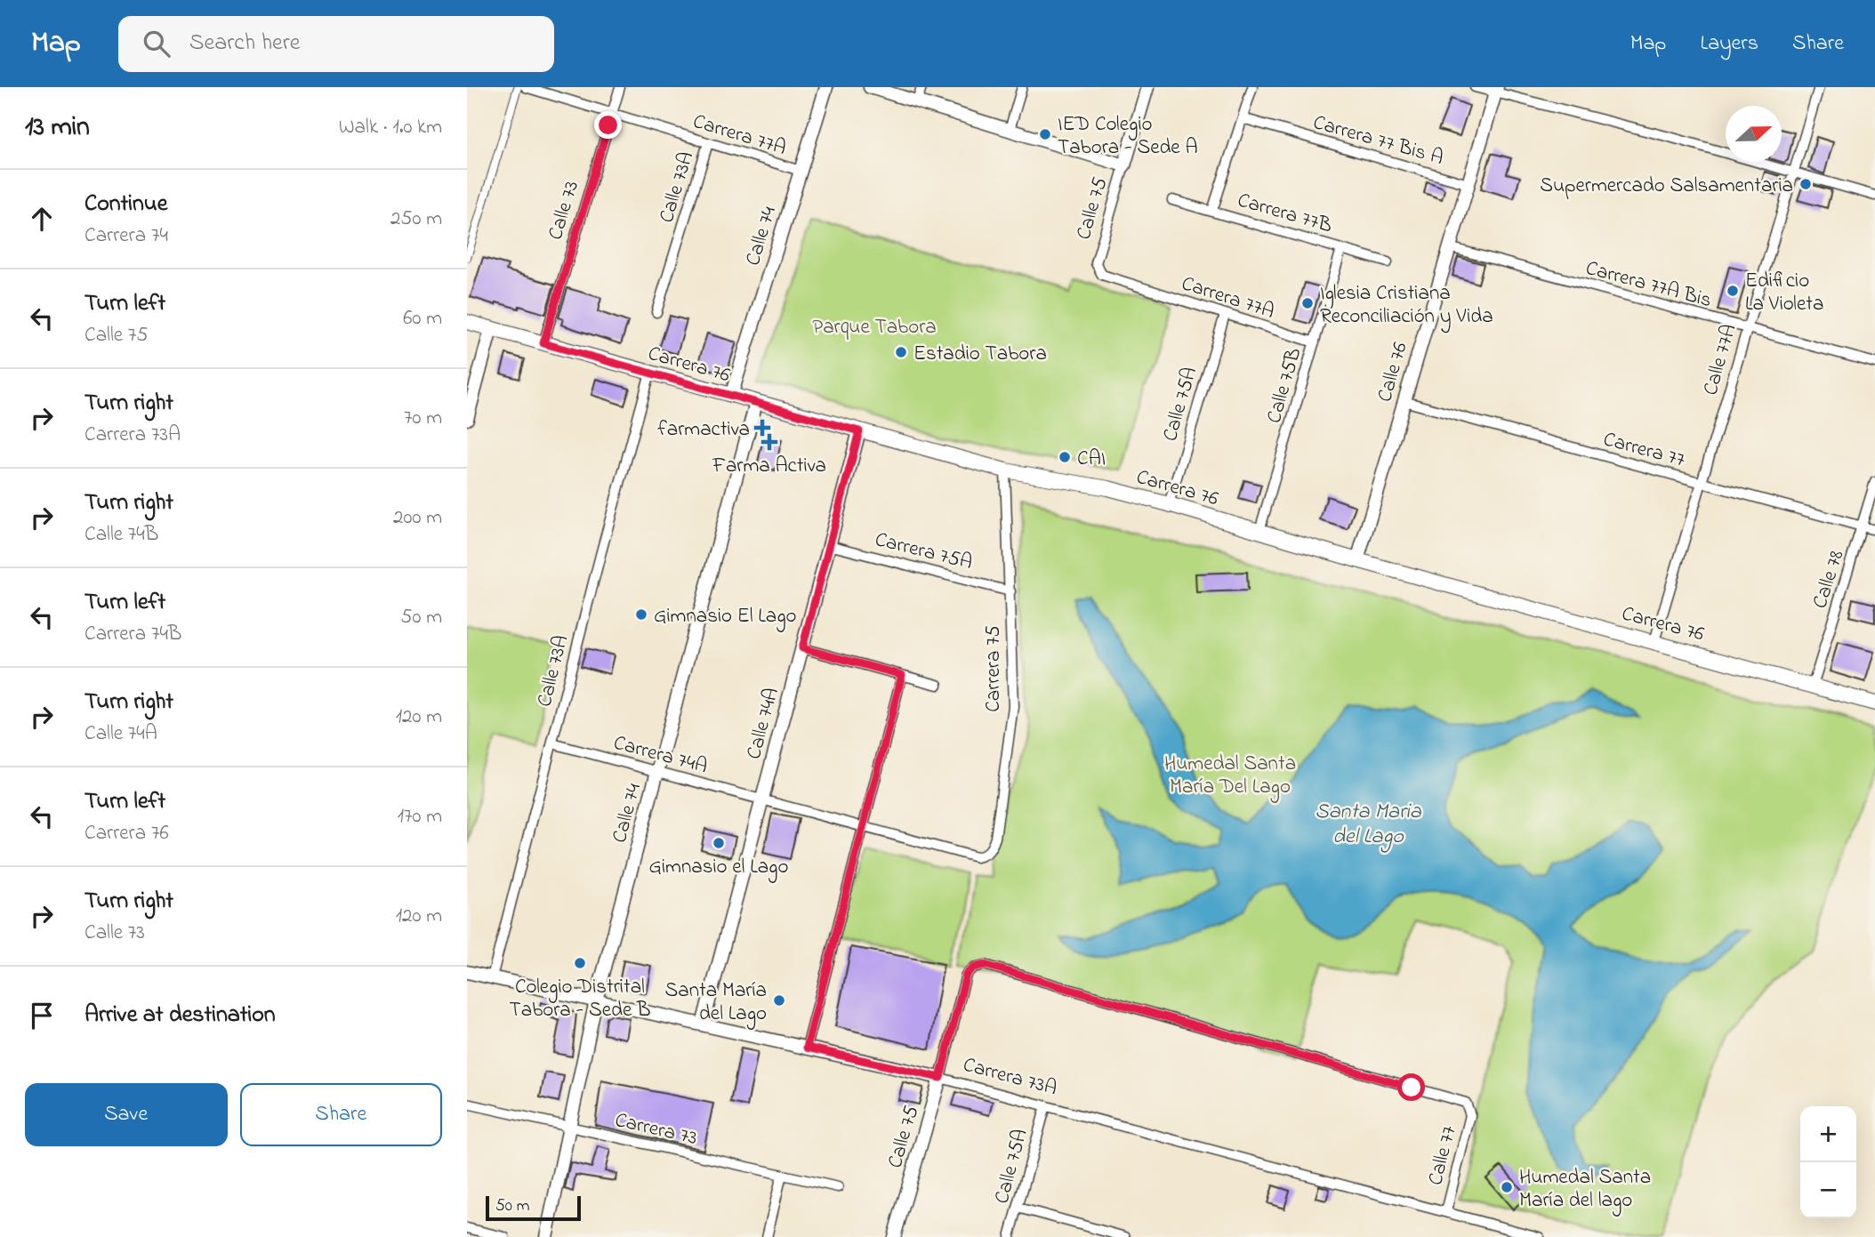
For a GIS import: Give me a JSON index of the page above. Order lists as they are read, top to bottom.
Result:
{
  "streets": {
    "main road": ["Carrera 76"],
    "street": [
      "Carrera 77A",
      "Carrera 77 Bis A",
      "Calle 73A",
      "Calle 75",
      "Calle 73",
      "Carrera 77B",
      "Calle 74",
      "Carrera 77A Bis",
      "Calle 77A",
      "Calle 76",
      "Calle 75B",
      "Calle 75A",
      "Carrera 77",
      "Carrera 75A",
      "Calle 78",
      "Carrera 75",
      "Calle 74A",
      "Carrera 74A",
      "Carrera 73A",
      "Carrera 73",
      "Calle 77"
    ]
  },
  "crossings": [
    ["Carrera 77A", "Calle 73A"],
    ["Carrera 77A", "Calle 75"],
    ["Carrera 77A", "Calle 73"],
    ["Carrera 77A", "Calle 74"],
    ["Carrera 77A", "Calle 75B"],
    ["Carrera 77A", "Calle 75A"],
    ["Carrera 77 Bis A", "Calle 76"],
    ["Calle 73A", "Carrera 76"],
    ["Calle 73A", "Carrera 74A"],
    ["Calle 73A", "Carrera 73A"],
    ["Calle 75", "Carrera 73A"],
    ["Calle 75", "Calle 77"],
    ["Calle 73", "Carrera 76"],
    ["Carrera 77B", "Calle 75B"],
    ["Calle 74", "Carrera 76"],
    ["Calle 74", "Carrera 74A"],
    ["Calle 74", "Carrera 73A"],
    ["Calle 74", "Carrera 73"],
    ["Carrera 77A Bis", "Calle 77A"],
    ["Carrera 77A Bis", "Calle 76"],
    ["Calle 77A", "Carrera 76"],
    ["Calle 77A", "Carrera 77"],
    ["Carrera 76", "Calle 76"],
    ["Carrera 76", "Calle 75B"],
    ["Carrera 76", "Calle 75A"],
    ["Carrera 76", "Calle 78"],
    ["Carrera 76", "Carrera 75"],
    ["Carrera 76", "Calle 74A"],
    ["Calle 76", "Carrera 77"],
    ["Calle 75A", "Carrera 73A"],
    ["Carrera 77", "Calle 78"],
    ["Carrera 75A", "Carrera 75"],
    ["Carrera 75A", "Calle 74A"],
    ["Carrera 75", "Carrera 74A"],
    ["Calle 74A", "Carrera 74A"],
    ["Calle 74A", "Carrera 73A"],
    ["Carrera 73A", "Calle 77"]
  ],
  "water": ["Santa Maria del Lago"],
  "parks": ["Parque Tabora", "Humedal Santa María Del Lago"],
  "places": {
    "other": [
      "IED Colegio Tabora - Sede A",
      "Supermercado Salsamentaria",
      "Edificio La Violeta",
      "Iglesia Cristiana Reconciliación y Vida",
      "Estadio Tabora",
      "CAI",
      "Gimnasio El Lago",
      "Gimnasio el Lago",
      "Colegio Distrital Tabora - Sede B",
      "Santa María del Lago",
      "Humedal Santa María del lago"
    ],
    "health": ["farmactiva", "Farma Activa"]
  },
  "scale_bar": "50 m",
  "north": "right",
  "page": {
    "header": "Map",
    "search": "Search here",
    "nav": ["Map", "Layers", "Share"],
    "heading": ["13 min", "Walk · 1.0 km"],
    "list": [
      ["Continue", "Carrera 74", "250 m"],
      ["Turn left", "Calle 75", "60 m"],
      ["Turn right", "Carrera 73A", "70 m"],
      ["Turn right", "Calle 74B", "200 m"],
      ["Turn left", "Carrera 74B", "50 m"],
      ["Turn right", "Calle 74A", "120 m"],
      ["Turn left", "Carrera 76", "170 m"],
      ["Turn right", "Calle 73", "120 m"],
      "Arrive at destination"
    ],
    "buttons": ["Save", "Share"],
    "map_buttons": ["+", "−"],
    "scale": "50 m"
  }
}
